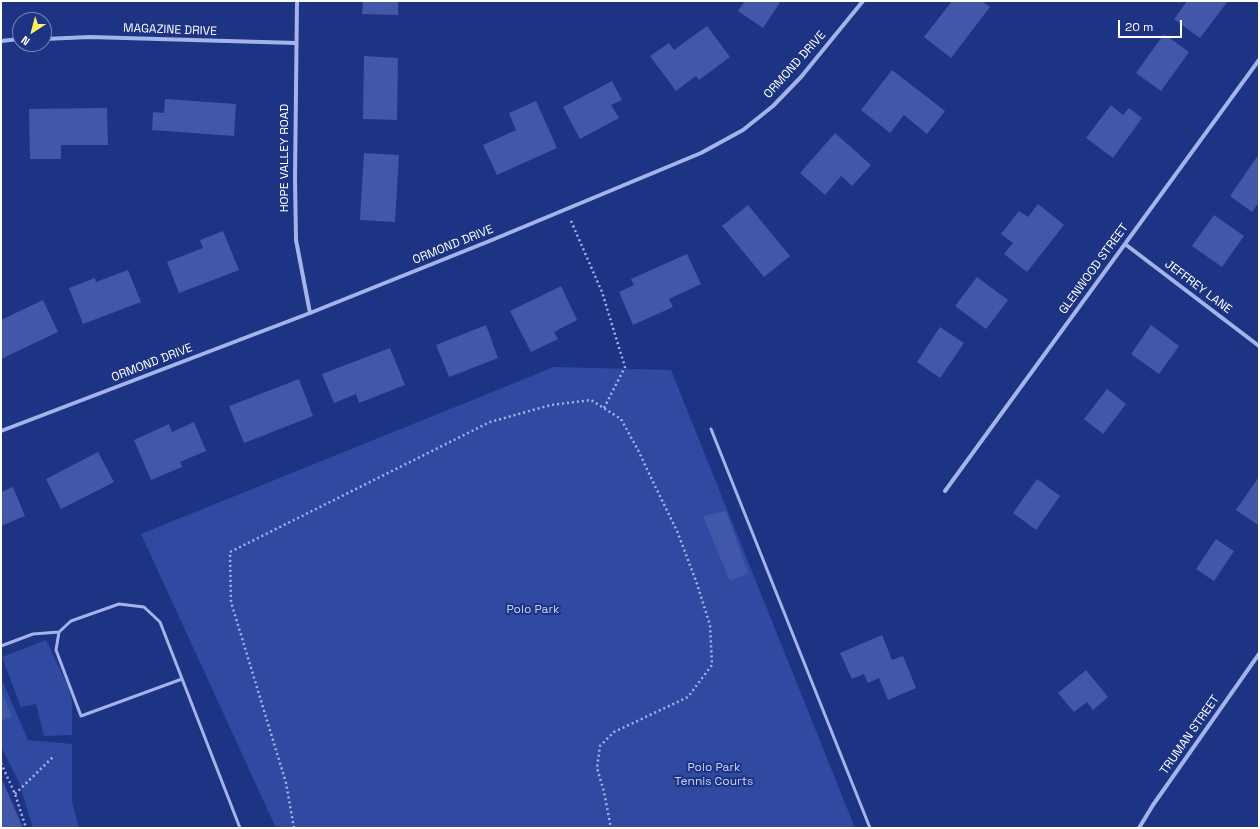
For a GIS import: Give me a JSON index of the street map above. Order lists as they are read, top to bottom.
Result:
{
  "streets": {
    "street": [
      "MAGAZINE DRIVE",
      "ORMOND DRIVE",
      "HOPE VALLEY ROAD",
      "GLENWOOD STREET",
      "JEFFREY LANE",
      "TRUMAN STREET"
    ]
  },
  "crossings": [
    ["MAGAZINE DRIVE", "HOPE VALLEY ROAD"],
    ["ORMOND DRIVE", "HOPE VALLEY ROAD"],
    ["GLENWOOD STREET", "JEFFREY LANE"]
  ],
  "parks": ["Polo Park", "Polo Park Tennis Courts"],
  "scale_bar": "20 m",
  "north": "bottom left"
}
